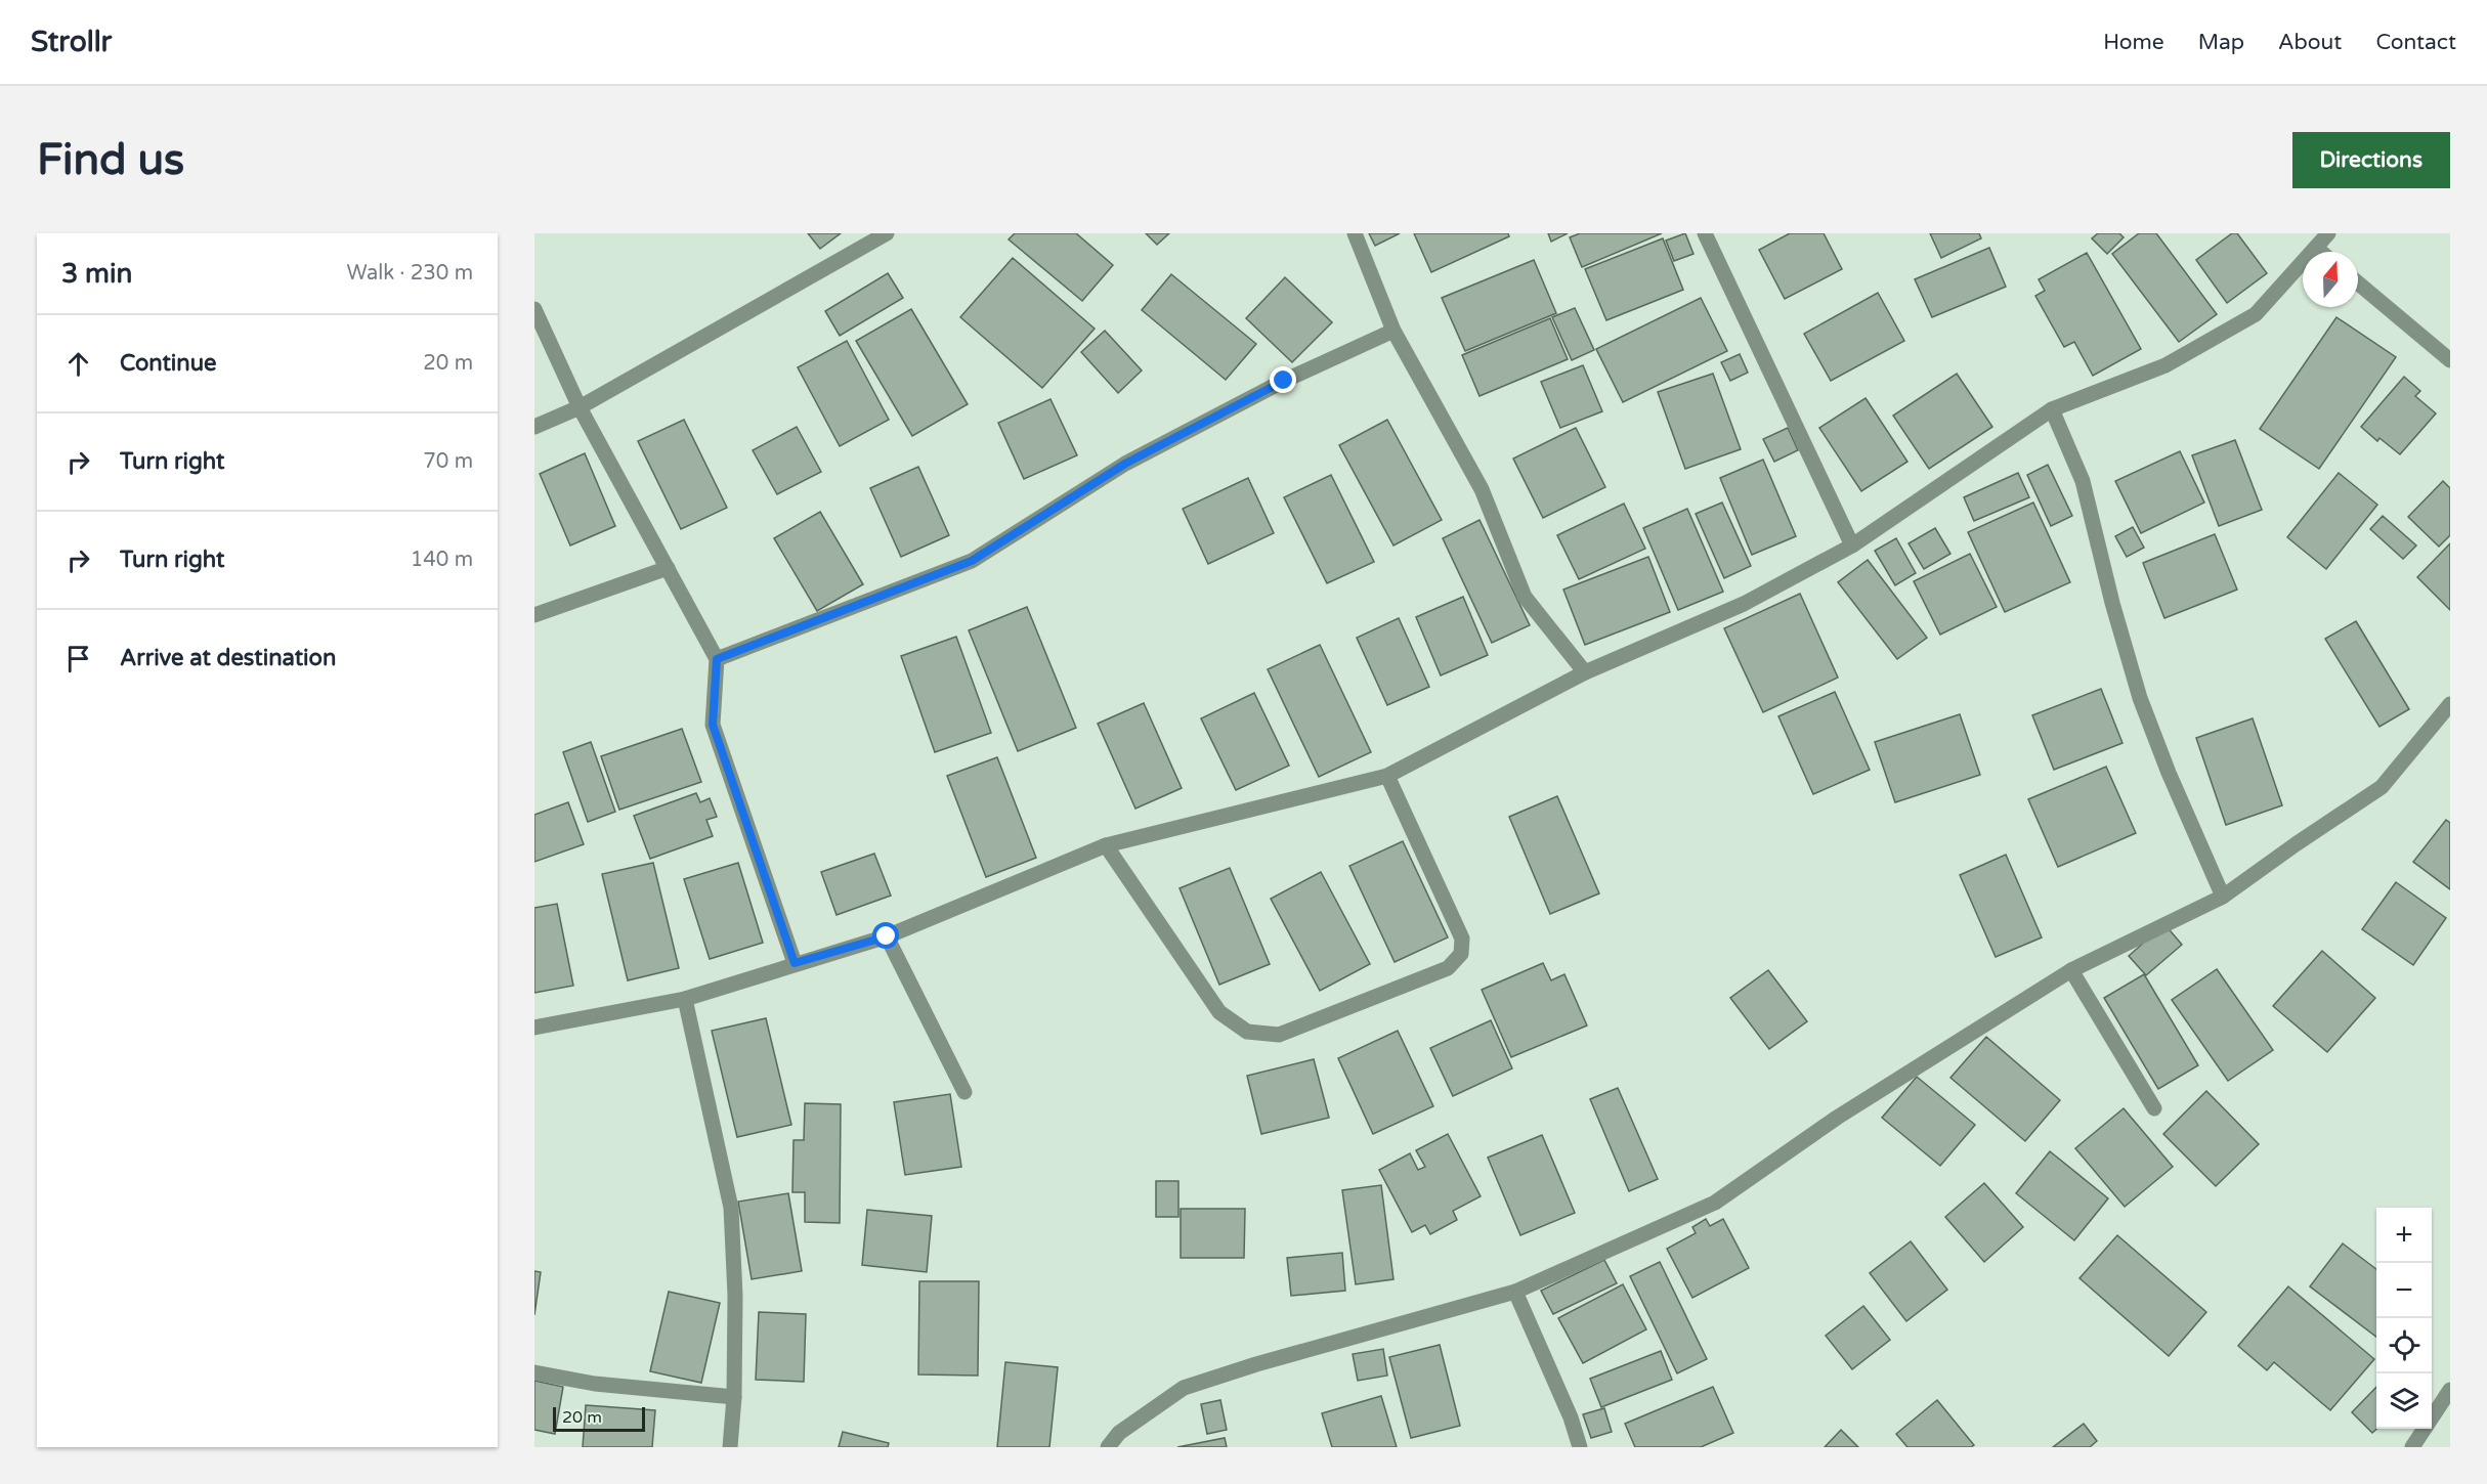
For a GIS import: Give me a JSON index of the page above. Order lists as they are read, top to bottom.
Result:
{
  "scale_bar": "20 m",
  "north": "top",
  "page": {
    "header": "Strollr",
    "nav": [
      "Home",
      "Map",
      "About",
      "Contact"
    ],
    "buttons": "Directions",
    "title": "Find us",
    "heading": ["3 min", "Walk · 230 m"],
    "list": [
      ["Continue", "20 m"],
      ["Turn right", "70 m"],
      ["Turn right", "140 m"],
      "Arrive at destination"
    ],
    "map_buttons": ["+", "−"],
    "scale": "20 m"
  }
}
